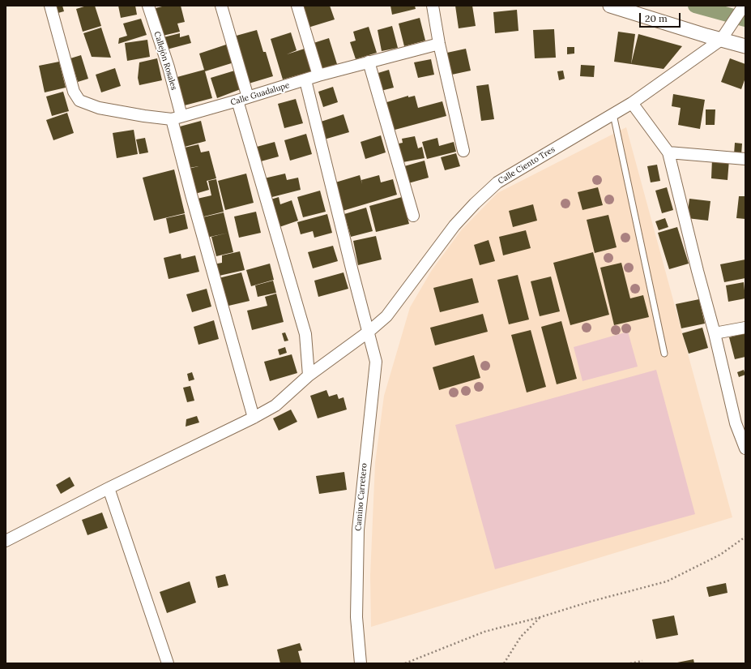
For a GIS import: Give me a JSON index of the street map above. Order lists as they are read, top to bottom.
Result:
{
  "streets": {
    "street": [
      "Callejón Rosales",
      "Calle Guadalupe",
      "Calle Ciento Tres",
      "Camino Carretero"
    ]
  },
  "crossings": [
    ["Callejón Rosales", "Calle Guadalupe"],
    ["Callejón Rosales", "Calle Ciento Tres"],
    ["Calle Guadalupe", "Camino Carretero"],
    ["Calle Ciento Tres", "Camino Carretero"]
  ],
  "scale_bar": "20 m"
}
